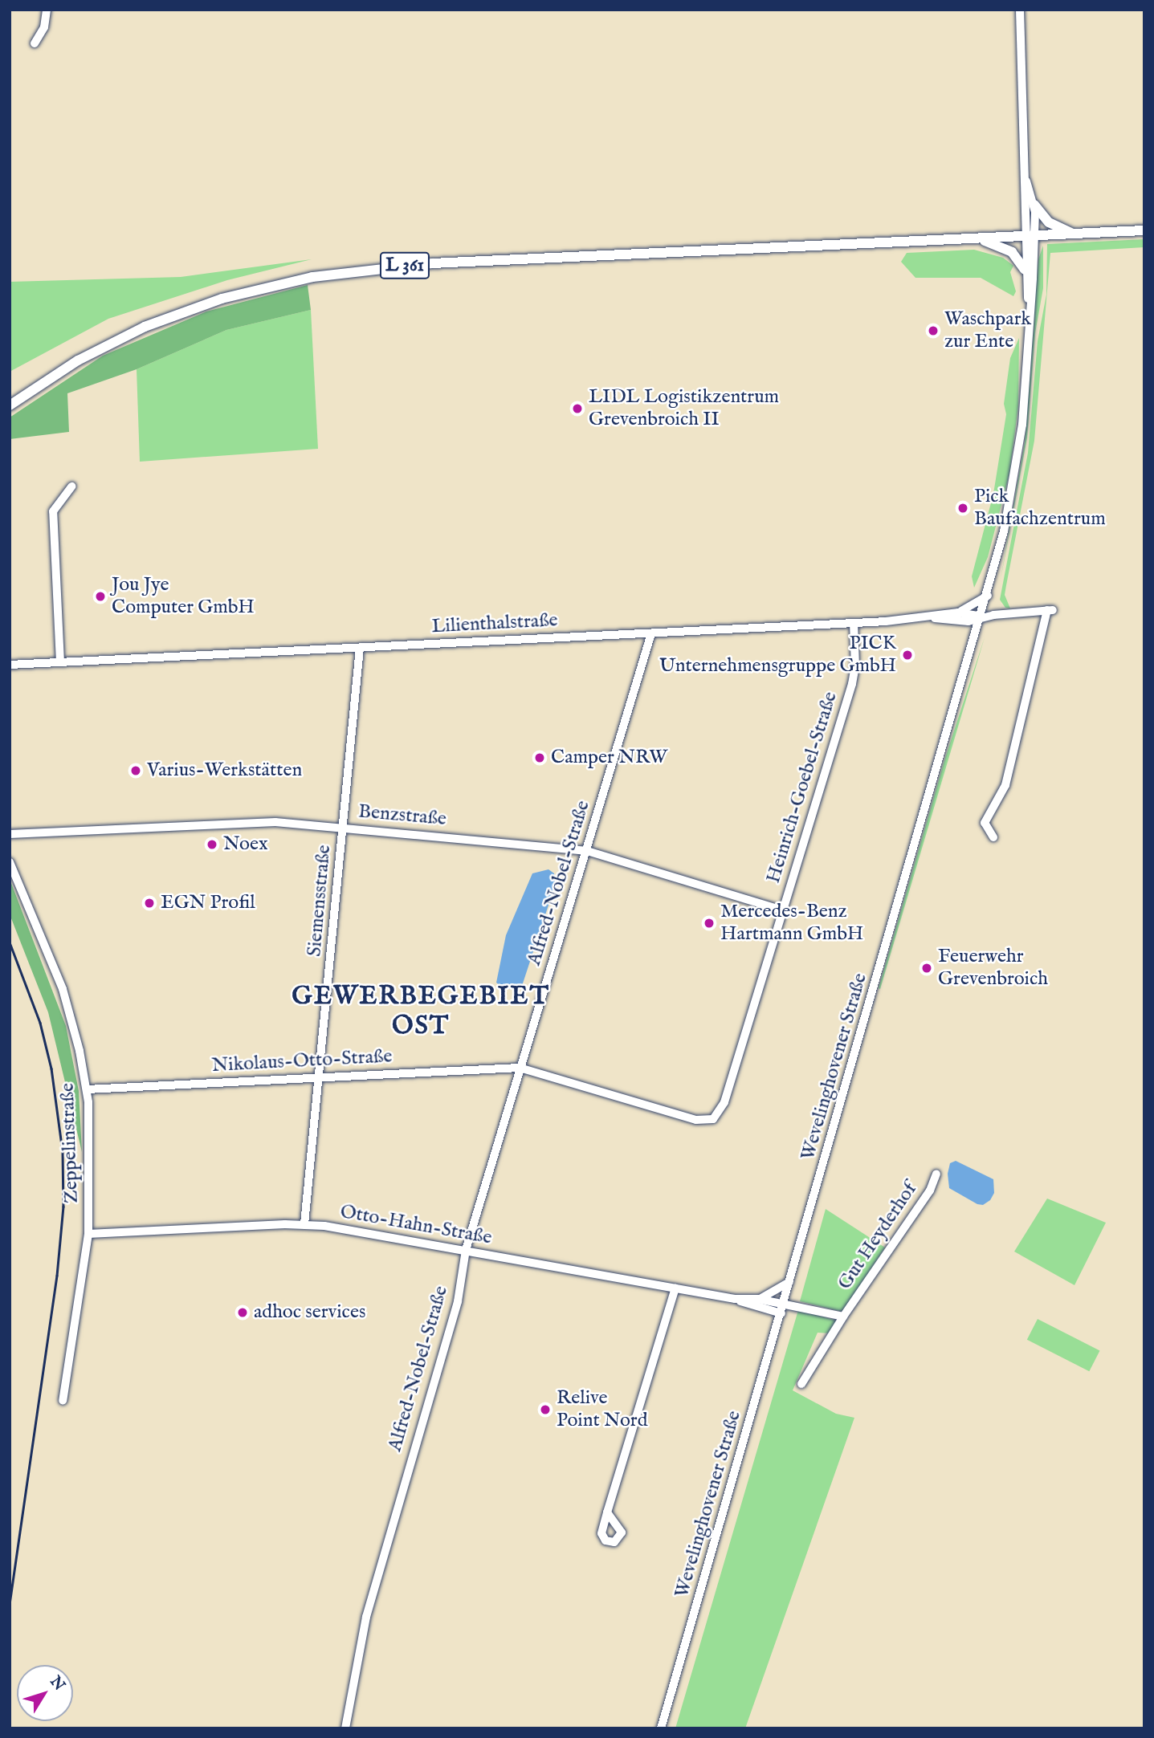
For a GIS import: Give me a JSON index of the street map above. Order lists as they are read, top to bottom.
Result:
{
  "streets": {
    "main road": ["L 361"],
    "street": [
      "Lilienthalstraße",
      "Heinrich-Goebel-Straße",
      "Benzstraße",
      "Alfred-Nobel-Straße",
      "Siemensstraße",
      "Nikolaus-Otto-Straße",
      "Wevelinghovener Straße",
      "Zeppelinstraße",
      "Otto-Hahn-Straße",
      "Gut Heyderhof"
    ]
  },
  "crossings": [
    ["L 361", "Wevelinghovener Straße"],
    ["Lilienthalstraße", "Heinrich-Goebel-Straße"],
    ["Lilienthalstraße", "Alfred-Nobel-Straße"],
    ["Lilienthalstraße", "Siemensstraße"],
    ["Lilienthalstraße", "Wevelinghovener Straße"],
    ["Heinrich-Goebel-Straße", "Benzstraße"],
    ["Heinrich-Goebel-Straße", "Alfred-Nobel-Straße"],
    ["Heinrich-Goebel-Straße", "Nikolaus-Otto-Straße"],
    ["Benzstraße", "Alfred-Nobel-Straße"],
    ["Benzstraße", "Siemensstraße"],
    ["Alfred-Nobel-Straße", "Nikolaus-Otto-Straße"],
    ["Alfred-Nobel-Straße", "Otto-Hahn-Straße"],
    ["Siemensstraße", "Nikolaus-Otto-Straße"],
    ["Siemensstraße", "Otto-Hahn-Straße"],
    ["Nikolaus-Otto-Straße", "Zeppelinstraße"],
    ["Wevelinghovener Straße", "Otto-Hahn-Straße"],
    ["Wevelinghovener Straße", "Gut Heyderhof"],
    ["Zeppelinstraße", "Otto-Hahn-Straße"],
    ["Otto-Hahn-Straße", "Gut Heyderhof"]
  ],
  "districts": ["GEWERBEGEBIET OST"],
  "places": [
    "Waschpark zur Ente",
    "LIDL Logistikzentrum Grevenbroich II",
    "Pick Baufachzentrum",
    "Jou Jye Computer GmbH",
    "PICK Unternehmensgruppe GmbH",
    "Camper NRW",
    "Varius-Werkstätten",
    "Noex",
    "EGN Profil",
    "Mercedes-Benz Hartmann GmbH",
    "Feuerwehr Grevenbroich",
    "adhoc services",
    "Relive Point Nord"
  ],
  "north": "top right"
}
